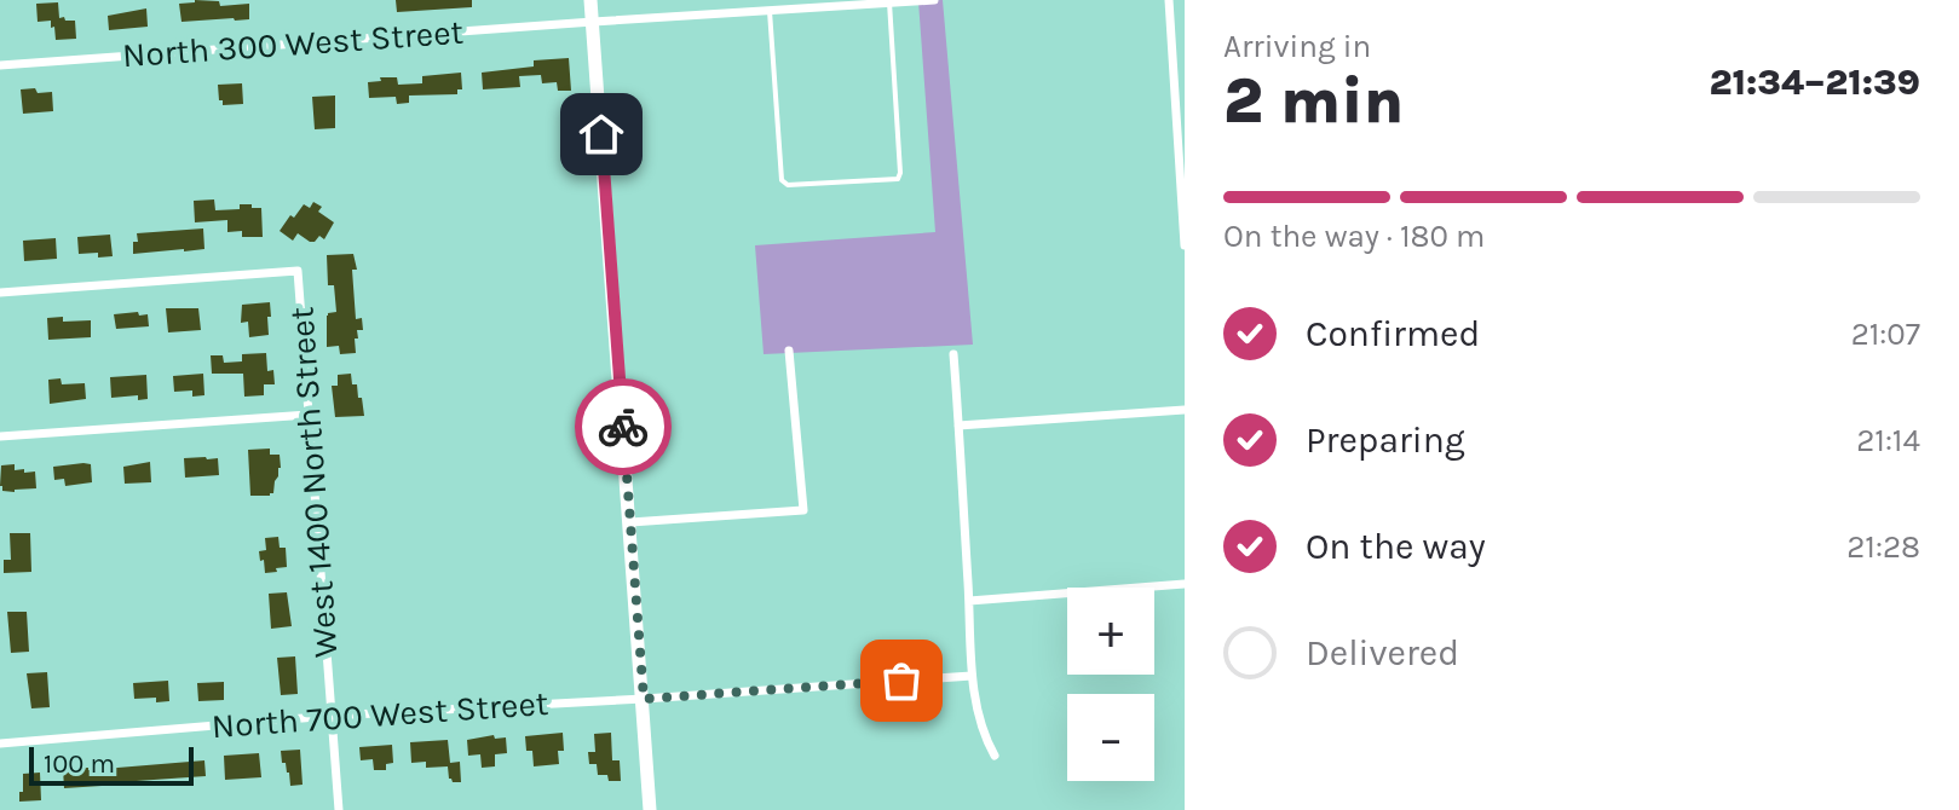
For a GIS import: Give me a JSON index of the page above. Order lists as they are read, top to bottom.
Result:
{
  "streets": {
    "street": ["North 300 West Street", "West 1400 North Street", "North 700 West Street"]
  },
  "crossings": [
    ["West 1400 North Street", "North 700 West Street"]
  ],
  "scale_bar": "100 m",
  "page": {
    "heading": ["2 min", "Arriving in", "21:34–21:39"],
    "bar": "On the way · 180 m",
    "list": [
      ["Confirmed", "21:07"],
      ["Preparing", "21:14"],
      ["On the way", "21:28"],
      "Delivered"
    ],
    "map_buttons": ["+", "−"],
    "scale": "100 m"
  }
}
